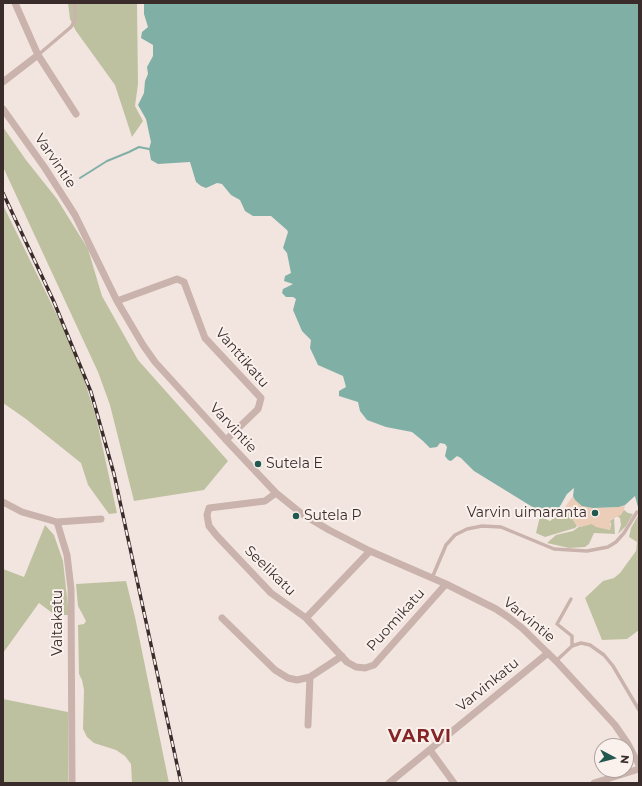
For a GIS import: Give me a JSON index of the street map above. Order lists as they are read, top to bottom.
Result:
{
  "streets": {
    "street": [
      "Varvintie",
      "Vanttikatu",
      "Seelikatu",
      "Puomikatu",
      "Valtakatu",
      "Varvinkatu"
    ]
  },
  "crossings": [
    ["Varvintie", "Vanttikatu"],
    ["Varvintie", "Seelikatu"],
    ["Varvintie", "Puomikatu"],
    ["Varvintie", "Varvinkatu"],
    ["Seelikatu", "Puomikatu"]
  ],
  "districts": ["VARVI"],
  "places": ["Sutela E", "Varvin uimaranta", "Sutela P"],
  "north": "right"
}
